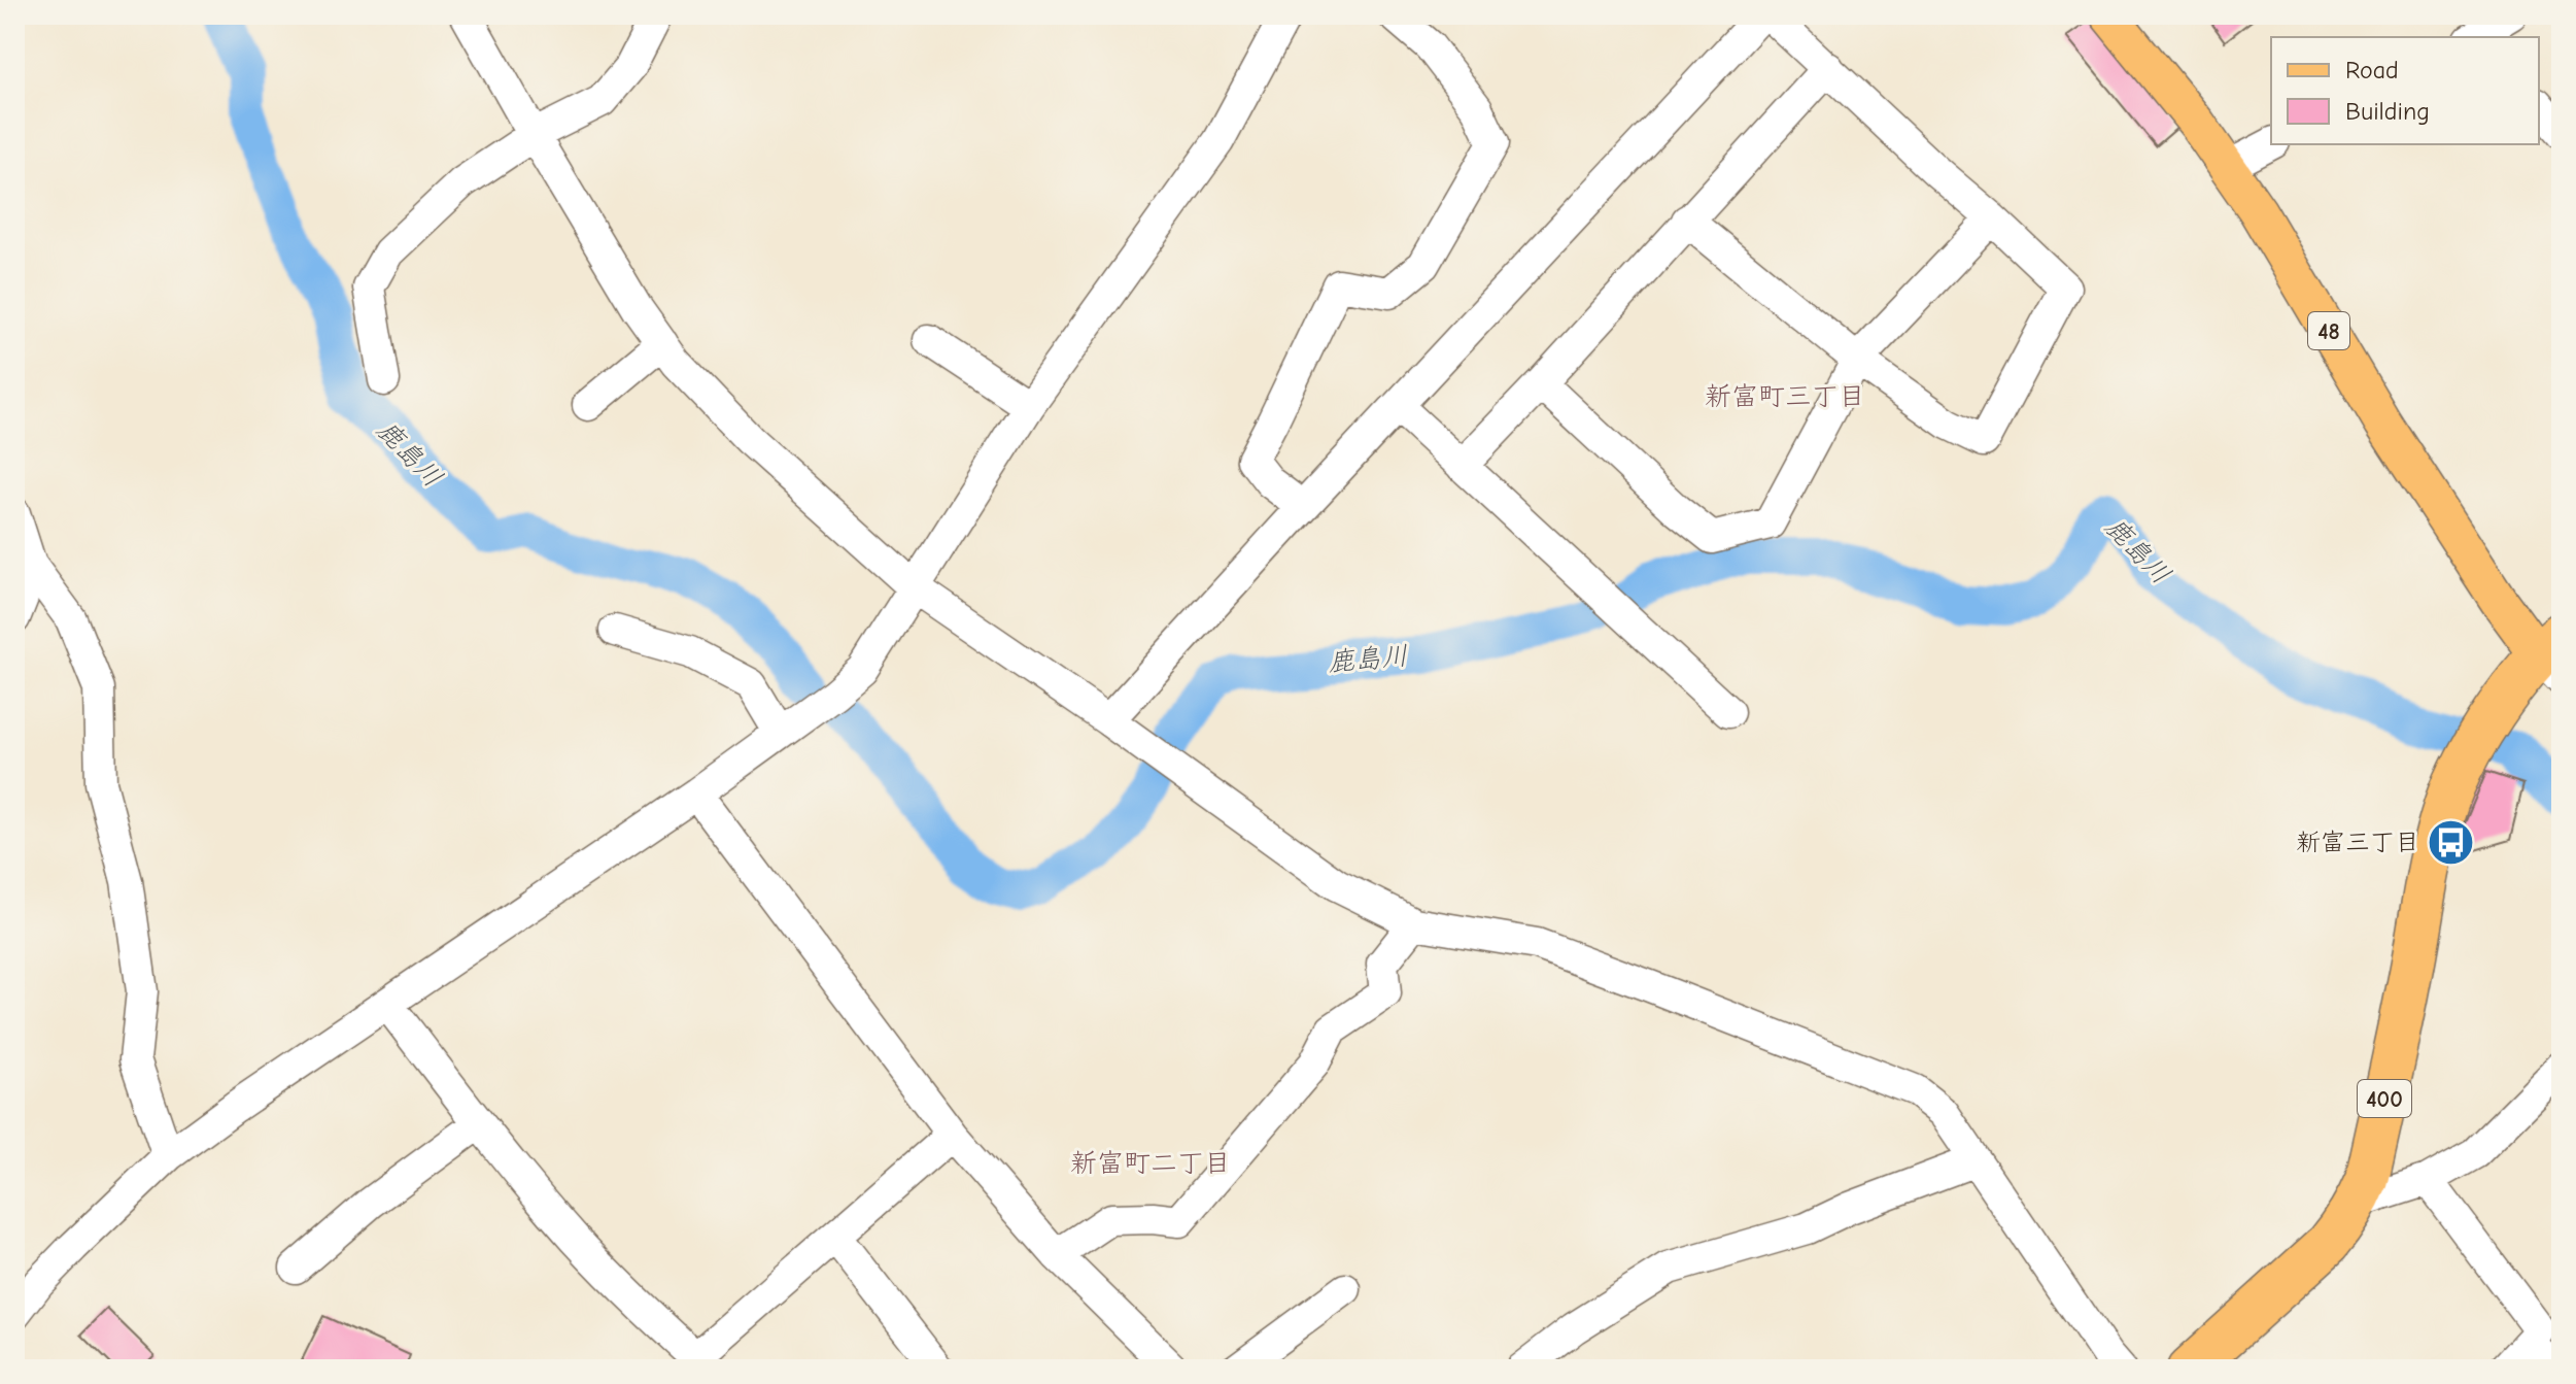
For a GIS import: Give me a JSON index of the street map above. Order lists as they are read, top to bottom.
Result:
{
  "streets": {
    "highway": ["400"],
    "main road": ["48"]
  },
  "crossings": [
    ["48", "400"]
  ],
  "districts": ["新富町三丁目", "新富町二丁目"],
  "water": ["鹿島川"],
  "places": {
    "bus stop": ["新富三丁目"]
  },
  "legend": ["Road", "Building"]
}
